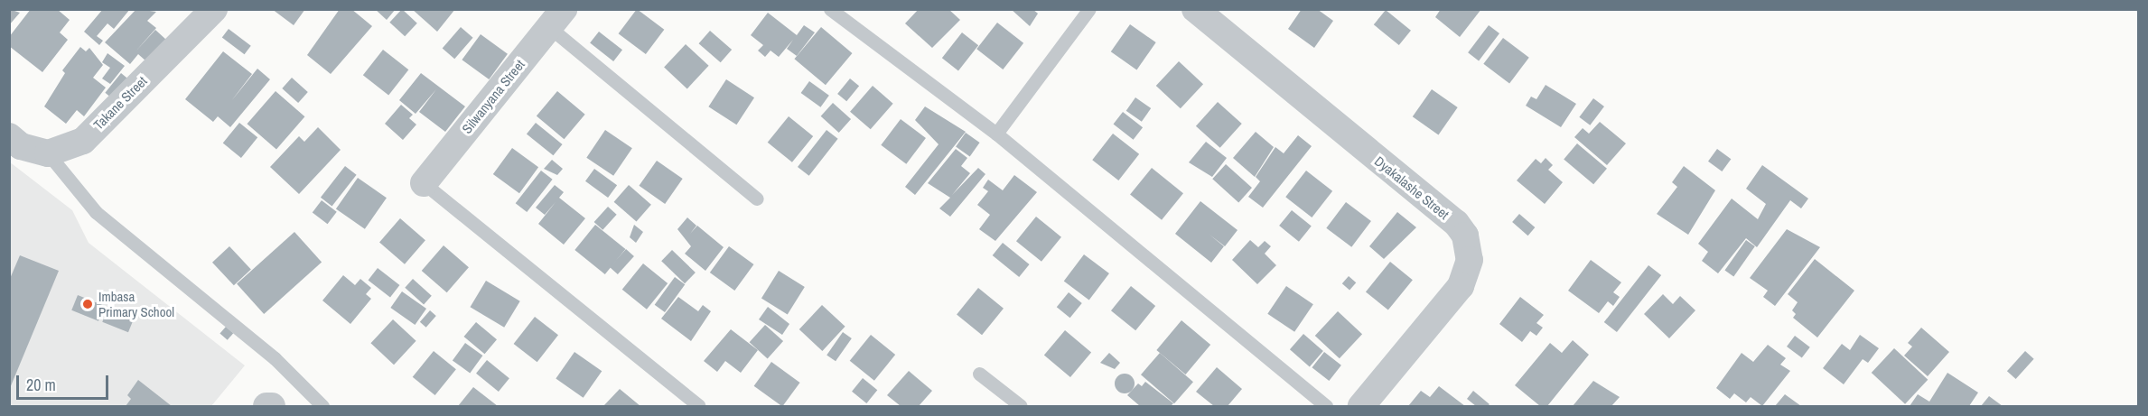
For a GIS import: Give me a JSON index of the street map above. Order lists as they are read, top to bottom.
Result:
{
  "streets": {
    "street": ["Silwanyana Street", "Takane Street", "Dyakalashe Street"]
  },
  "places": ["Imbasa Primary School"],
  "scale_bar": "20 m"
}
